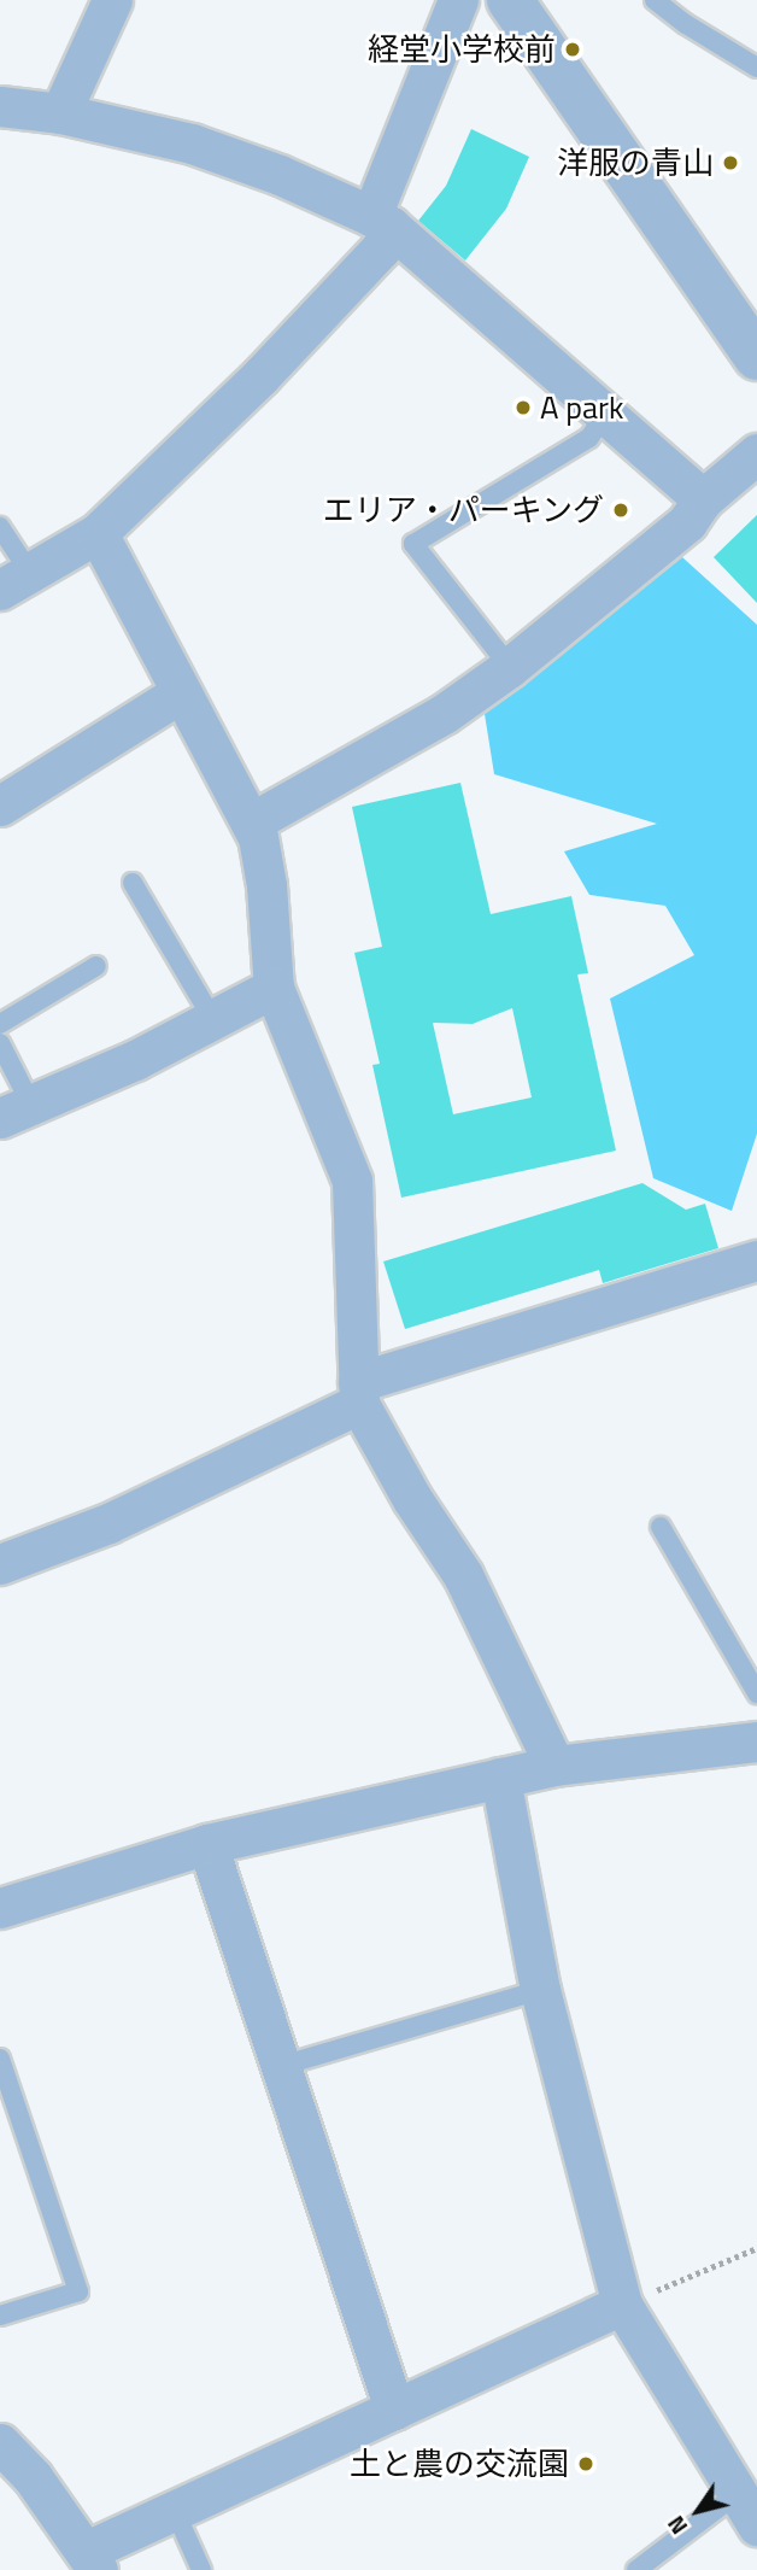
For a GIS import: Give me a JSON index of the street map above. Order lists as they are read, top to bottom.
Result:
{
  "places": [
    "経堂小学校前",
    "洋服の青山",
    "A park",
    "エリア・パーキング",
    "土と農の交流園"
  ],
  "north": "bottom left"
}
